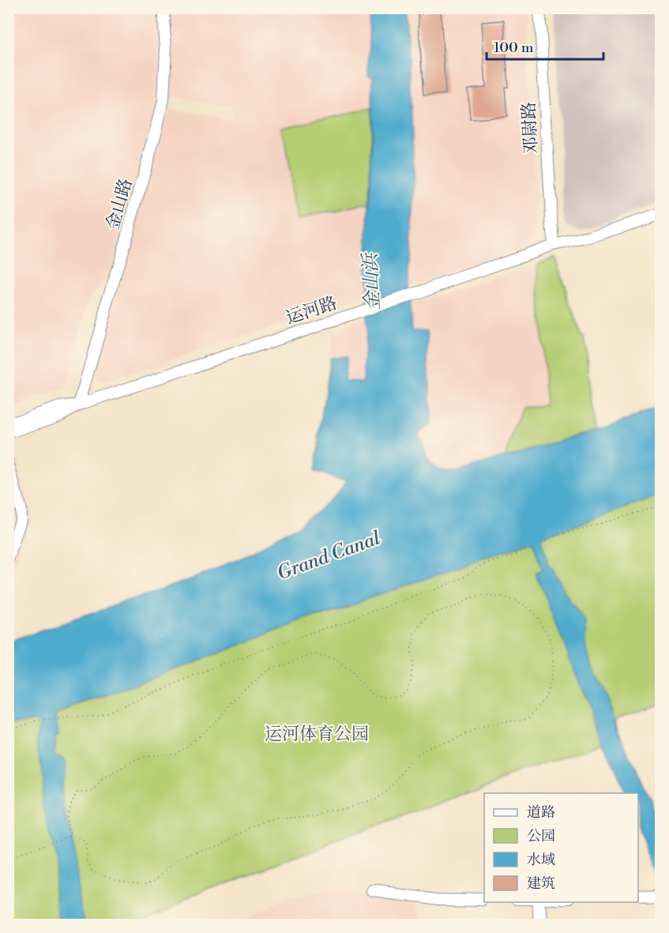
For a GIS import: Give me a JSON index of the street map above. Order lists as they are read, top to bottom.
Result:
{
  "streets": {
    "street": ["邓尉路", "金山路", "运河路"]
  },
  "crossings": [
    ["邓尉路", "运河路"],
    ["金山路", "运河路"]
  ],
  "water": ["金山浜", "Grand Canal"],
  "parks": ["运河体育公园"],
  "legend": [
    "道路",
    "公园",
    "水域",
    "建筑"
  ],
  "scale_bar": "100 m"
}
